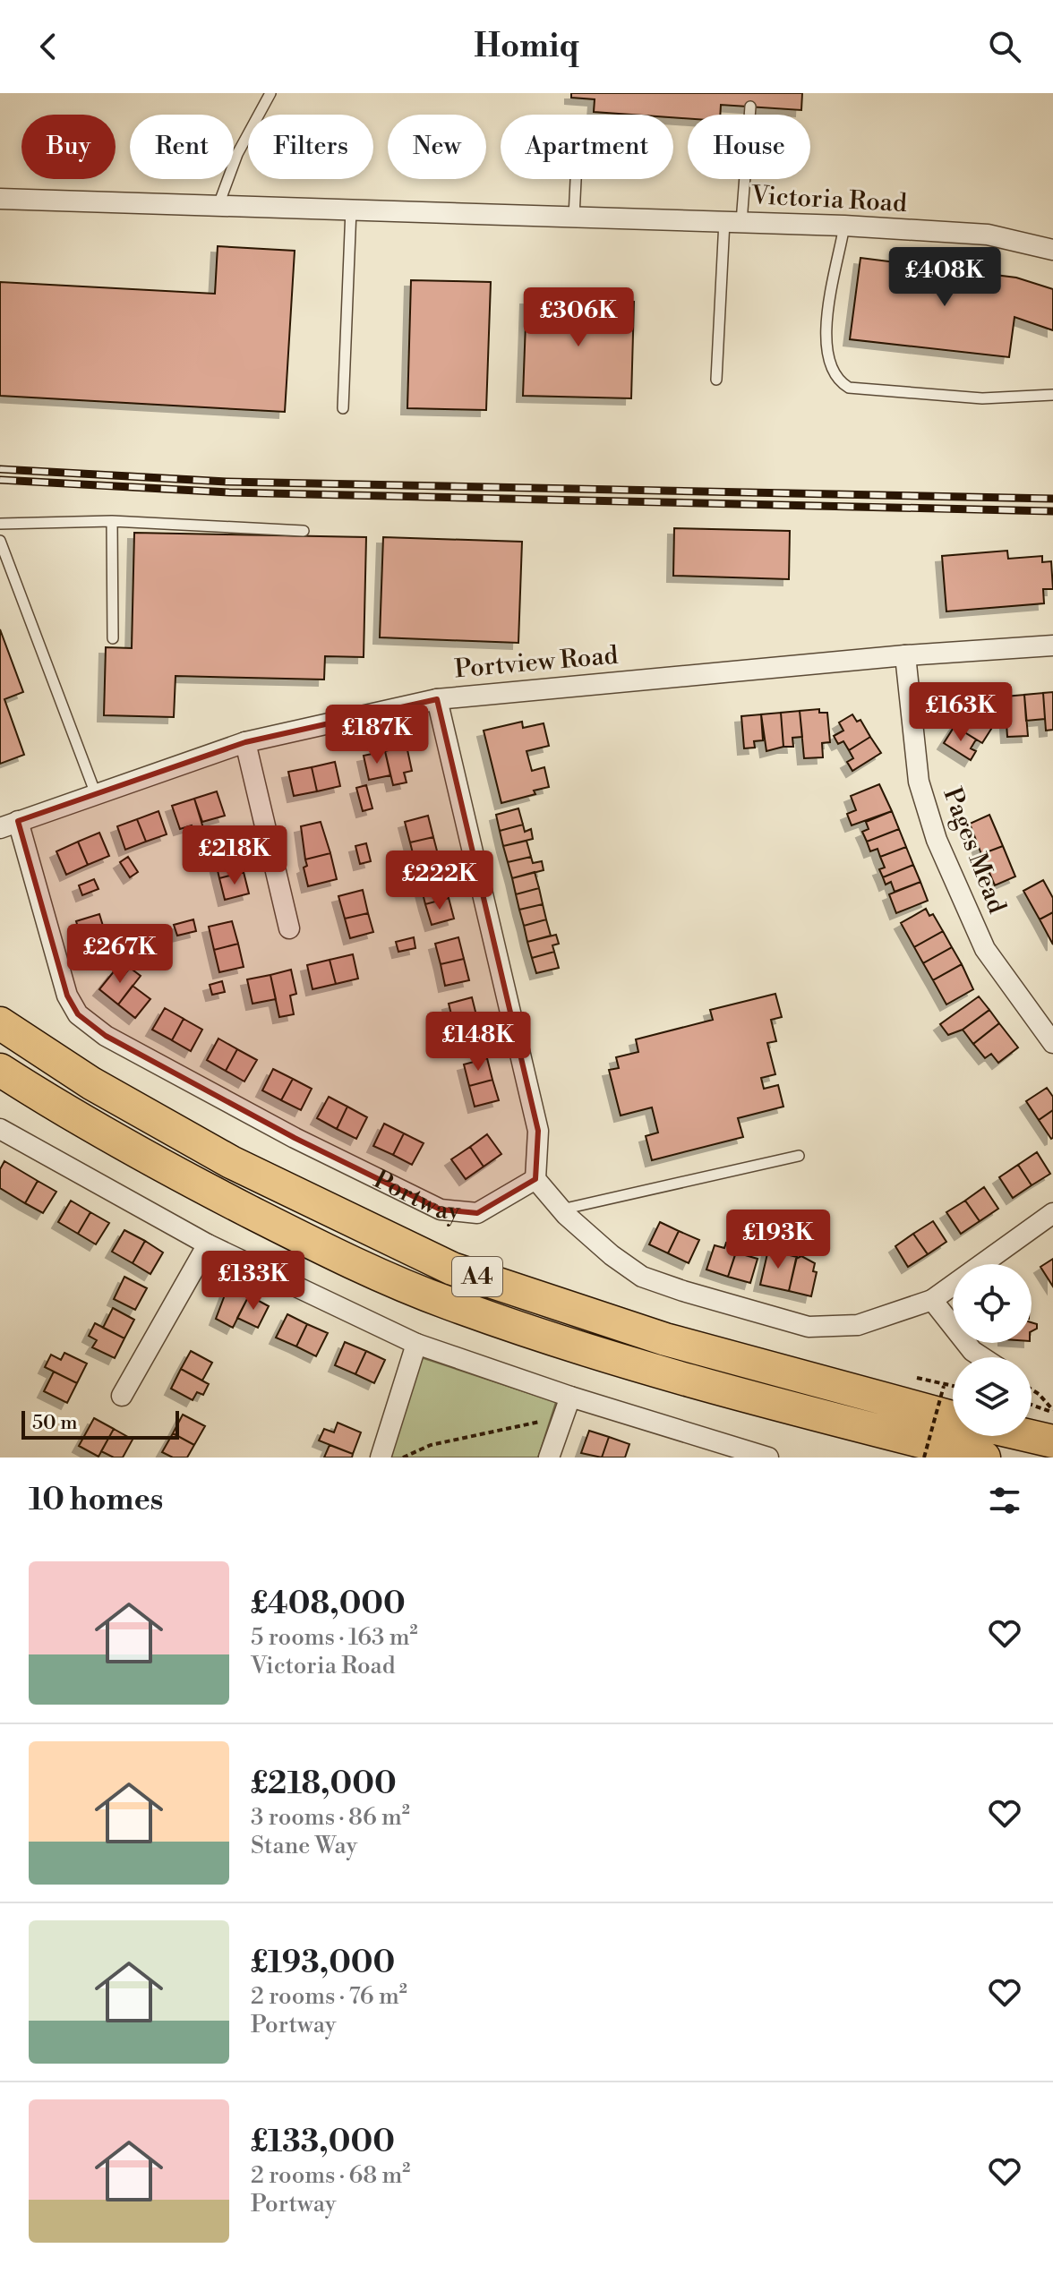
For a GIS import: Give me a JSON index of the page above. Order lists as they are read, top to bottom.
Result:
{
  "streets": {
    "highway": ["Portway", "A4"],
    "street": ["Victoria Road", "Portview Road", "Pages Mead"]
  },
  "crossings": [
    ["Portview Road", "Pages Mead"],
    ["Portview Road", "Portway"]
  ],
  "scale_bar": "50 m",
  "page": {
    "header": "Homiq",
    "chip": [
      "Buy",
      "Rent",
      "Filters",
      "New",
      "Apartment",
      "House"
    ],
    "price": [
      "£408K",
      "£306K",
      "£163K",
      "£187K",
      "£218K",
      "£222K",
      "£267K",
      "£148K",
      "£193K",
      "£133K"
    ],
    "scale": "50 m",
    "heading": "10 homes",
    "list": [
      {
        "name": "£408,000",
        "note": "5 rooms · 163 m² · Victoria Road"
      },
      {
        "name": "£218,000",
        "note": "3 rooms · 86 m² · Stane Way"
      },
      {
        "name": "£193,000",
        "note": "2 rooms · 76 m² · Portway"
      },
      {
        "name": "£133,000",
        "note": "2 rooms · 68 m² · Portway"
      }
    ]
  }
}
